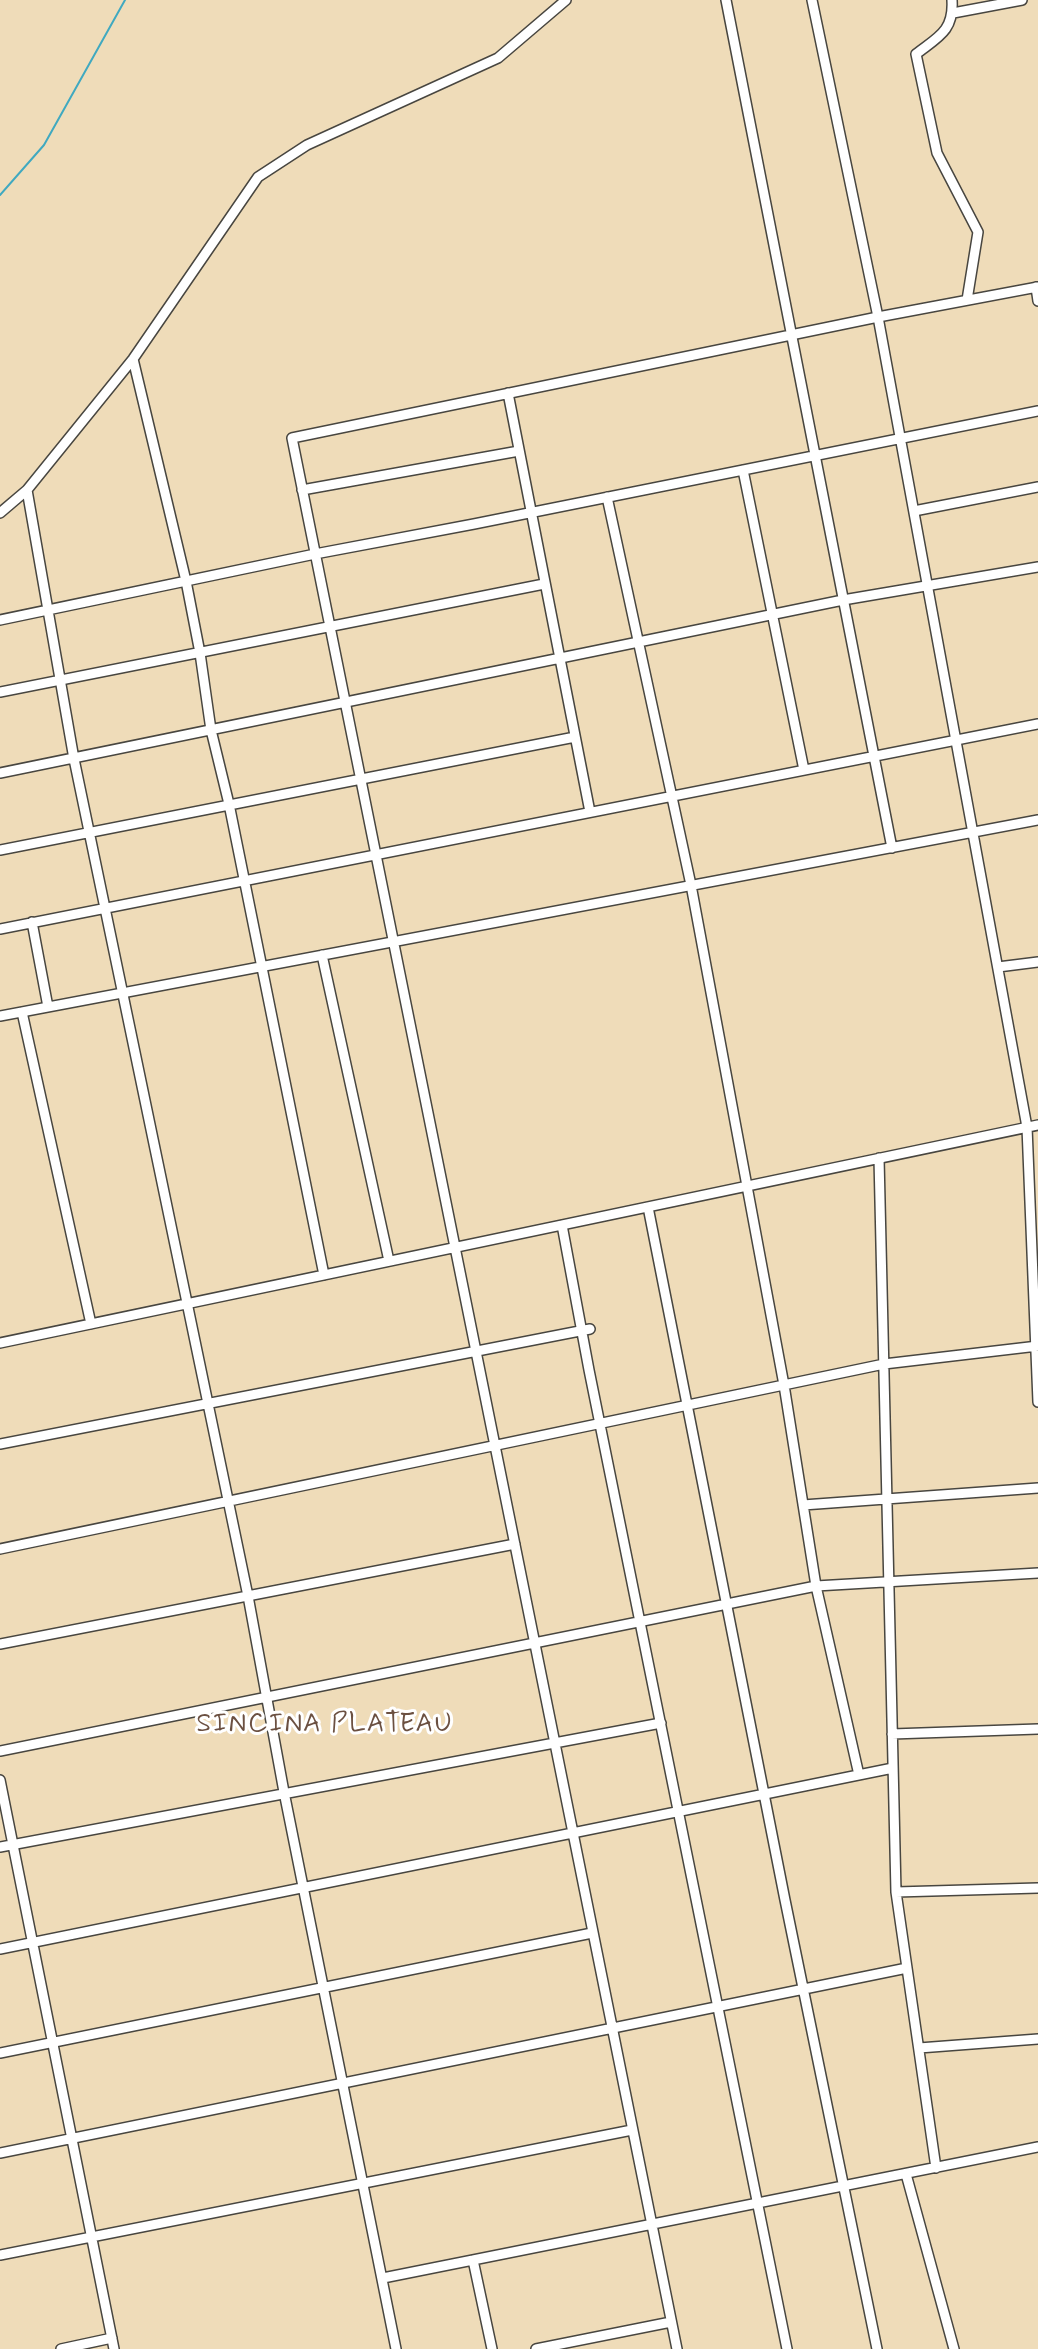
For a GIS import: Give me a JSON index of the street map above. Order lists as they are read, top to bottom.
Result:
{
  "districts": ["SINCINA PLATEAU"]
}
